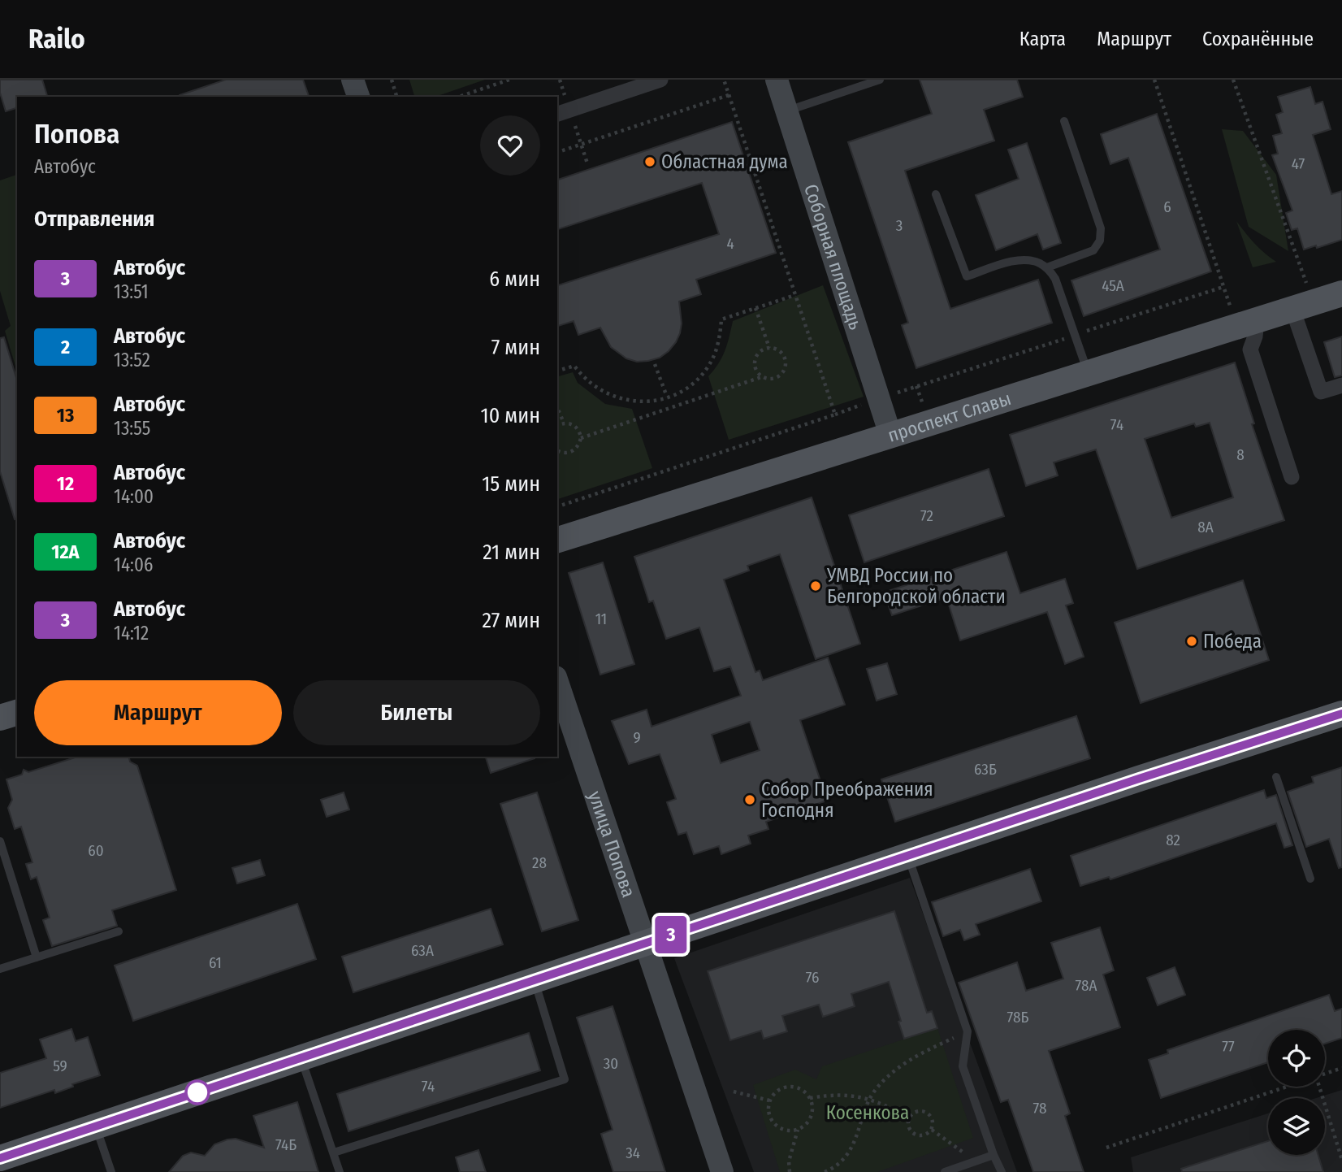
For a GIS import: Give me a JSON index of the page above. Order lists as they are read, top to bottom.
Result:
{
  "streets": {
    "main road": ["Соборная площадь", "проспект Славы", "улица Попова"]
  },
  "crossings": [
    ["Соборная площадь", "проспект Славы"]
  ],
  "parks": ["Косенкова"],
  "places": [
    "Областная дума",
    "УМВД России по Белгородской области",
    "Победа",
    "Собор Преображения Господня"
  ],
  "lines": ["bus line 3"],
  "house_numbers": [
    "47",
    "6",
    "3",
    "4",
    "45А",
    "74",
    "8",
    "72",
    "8А",
    "11",
    "9",
    "63Б",
    "82",
    "60",
    "28",
    "63А",
    "61",
    "76",
    "78А",
    "78Б",
    "77",
    "30",
    "59",
    "74",
    "78",
    "74Б",
    "34"
  ],
  "page": {
    "header": "Railo",
    "nav": ["Карта", "Маршрут", "Сохранённые"],
    "on_map": "3",
    "heading": [
      ["Попова", "Автобус"],
      "Отправления"
    ],
    "list": [
      {
        "mark": "3",
        "name": "Автобус",
        "note": "13:51",
        "value": "6 мин"
      },
      {
        "mark": "2",
        "name": "Автобус",
        "note": "13:52",
        "value": "7 мин"
      },
      {
        "mark": "13",
        "name": "Автобус",
        "note": "13:55",
        "value": "10 мин"
      },
      {
        "mark": "12",
        "name": "Автобус",
        "note": "14:00",
        "value": "15 мин"
      },
      {
        "mark": "12А",
        "name": "Автобус",
        "note": "14:06",
        "value": "21 мин"
      },
      {
        "mark": "3",
        "name": "Автобус",
        "note": "14:12",
        "value": "27 мин"
      }
    ],
    "buttons": ["Маршрут", "Билеты"]
  }
}
